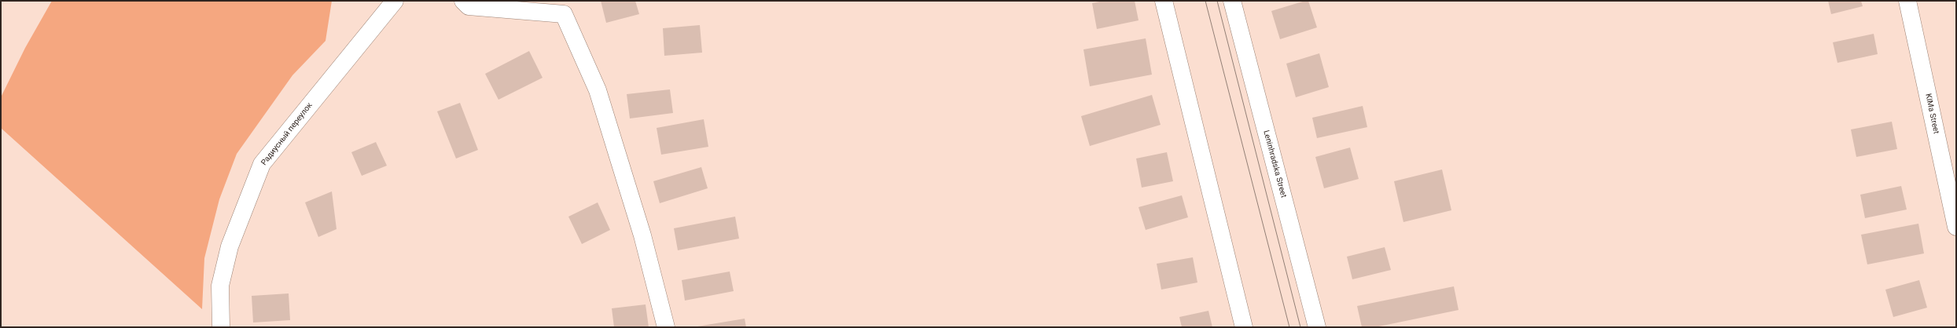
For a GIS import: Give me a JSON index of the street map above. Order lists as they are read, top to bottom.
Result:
{
  "streets": {
    "street": ["KIMa Street", "Радиусный переулок", "Leninhradska Street"]
  }
}
